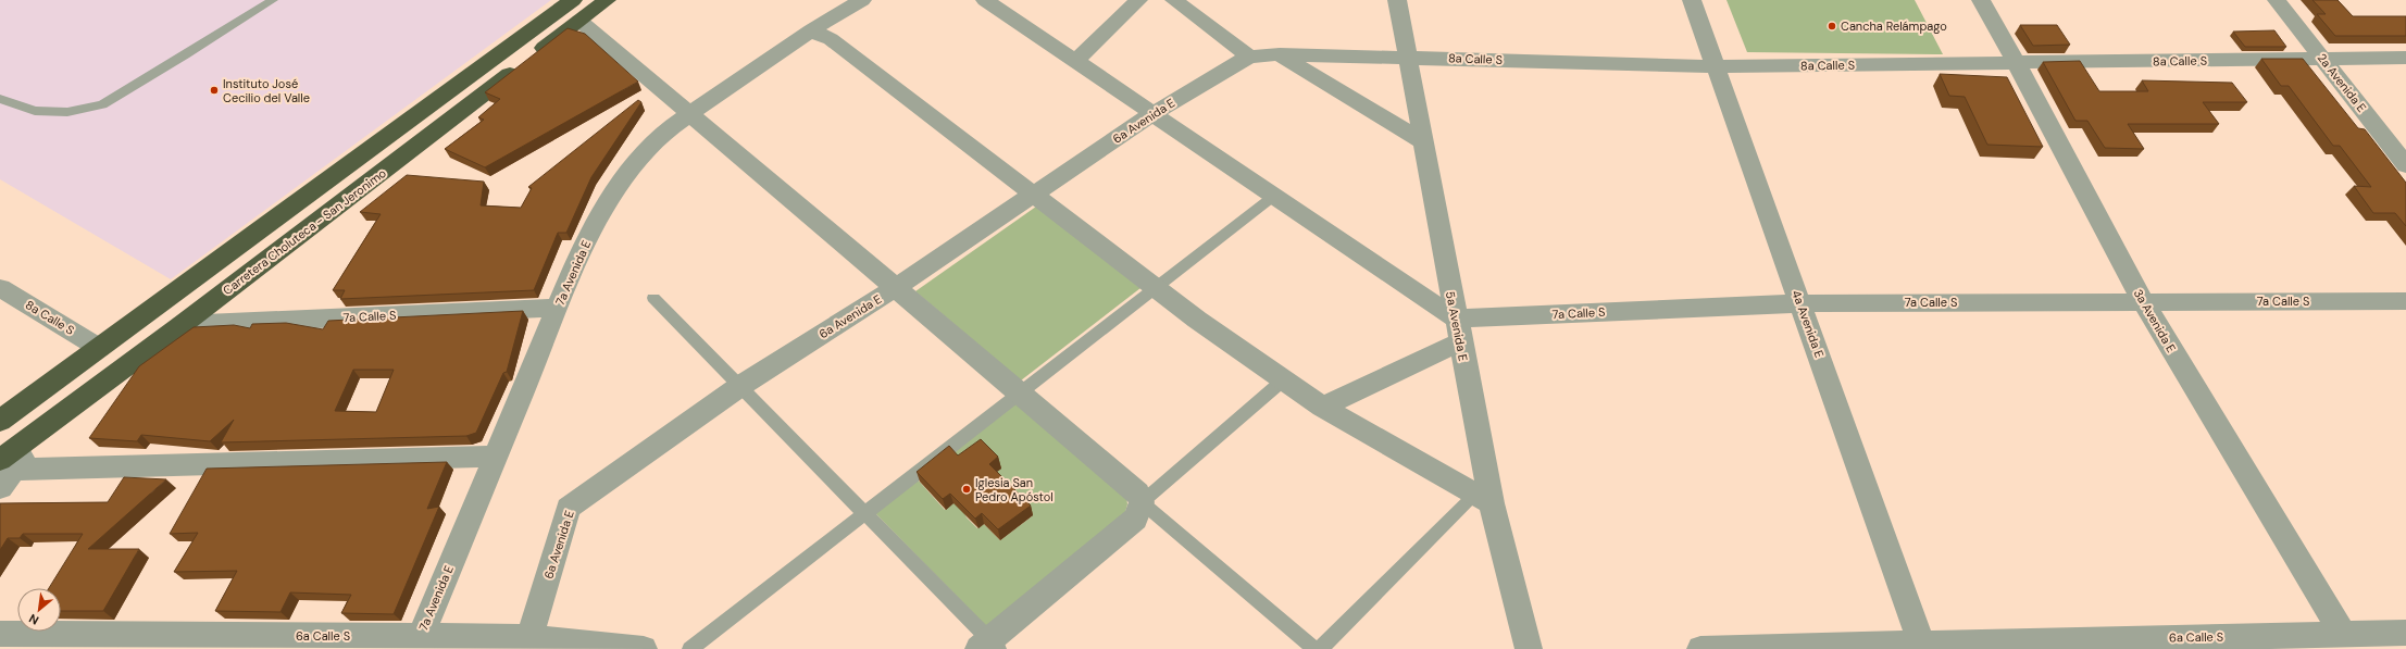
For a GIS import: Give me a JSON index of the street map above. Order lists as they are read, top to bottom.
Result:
{
  "streets": {
    "highway": ["Carretera Choluteca - San Jeronimo"],
    "street": [
      "8a Calle S",
      "2a Avenida E",
      "6a Avenida E",
      "7a Avenida E",
      "7a Calle S",
      "3a Avenida E",
      "4a Avenida E",
      "5a Avenida E",
      "6a Calle S"
    ]
  },
  "crossings": [
    ["8a Calle S", "2a Avenida E"],
    ["8a Calle S", "6a Avenida E"],
    ["8a Calle S", "Carretera Choluteca - San Jeronimo"],
    ["8a Calle S", "3a Avenida E"],
    ["8a Calle S", "4a Avenida E"],
    ["8a Calle S", "5a Avenida E"],
    ["6a Avenida E", "6a Calle S"],
    ["Carretera Choluteca - San Jeronimo", "7a Calle S"],
    ["7a Avenida E", "7a Calle S"],
    ["7a Avenida E", "6a Calle S"],
    ["7a Calle S", "3a Avenida E"],
    ["7a Calle S", "4a Avenida E"],
    ["7a Calle S", "5a Avenida E"],
    ["3a Avenida E", "6a Calle S"],
    ["4a Avenida E", "6a Calle S"]
  ],
  "places": ["Cancha Relámpago", "Instituto José Cecilio del Valle", "Iglesia San Pedro Apóstol"],
  "north": "bottom left"
}
